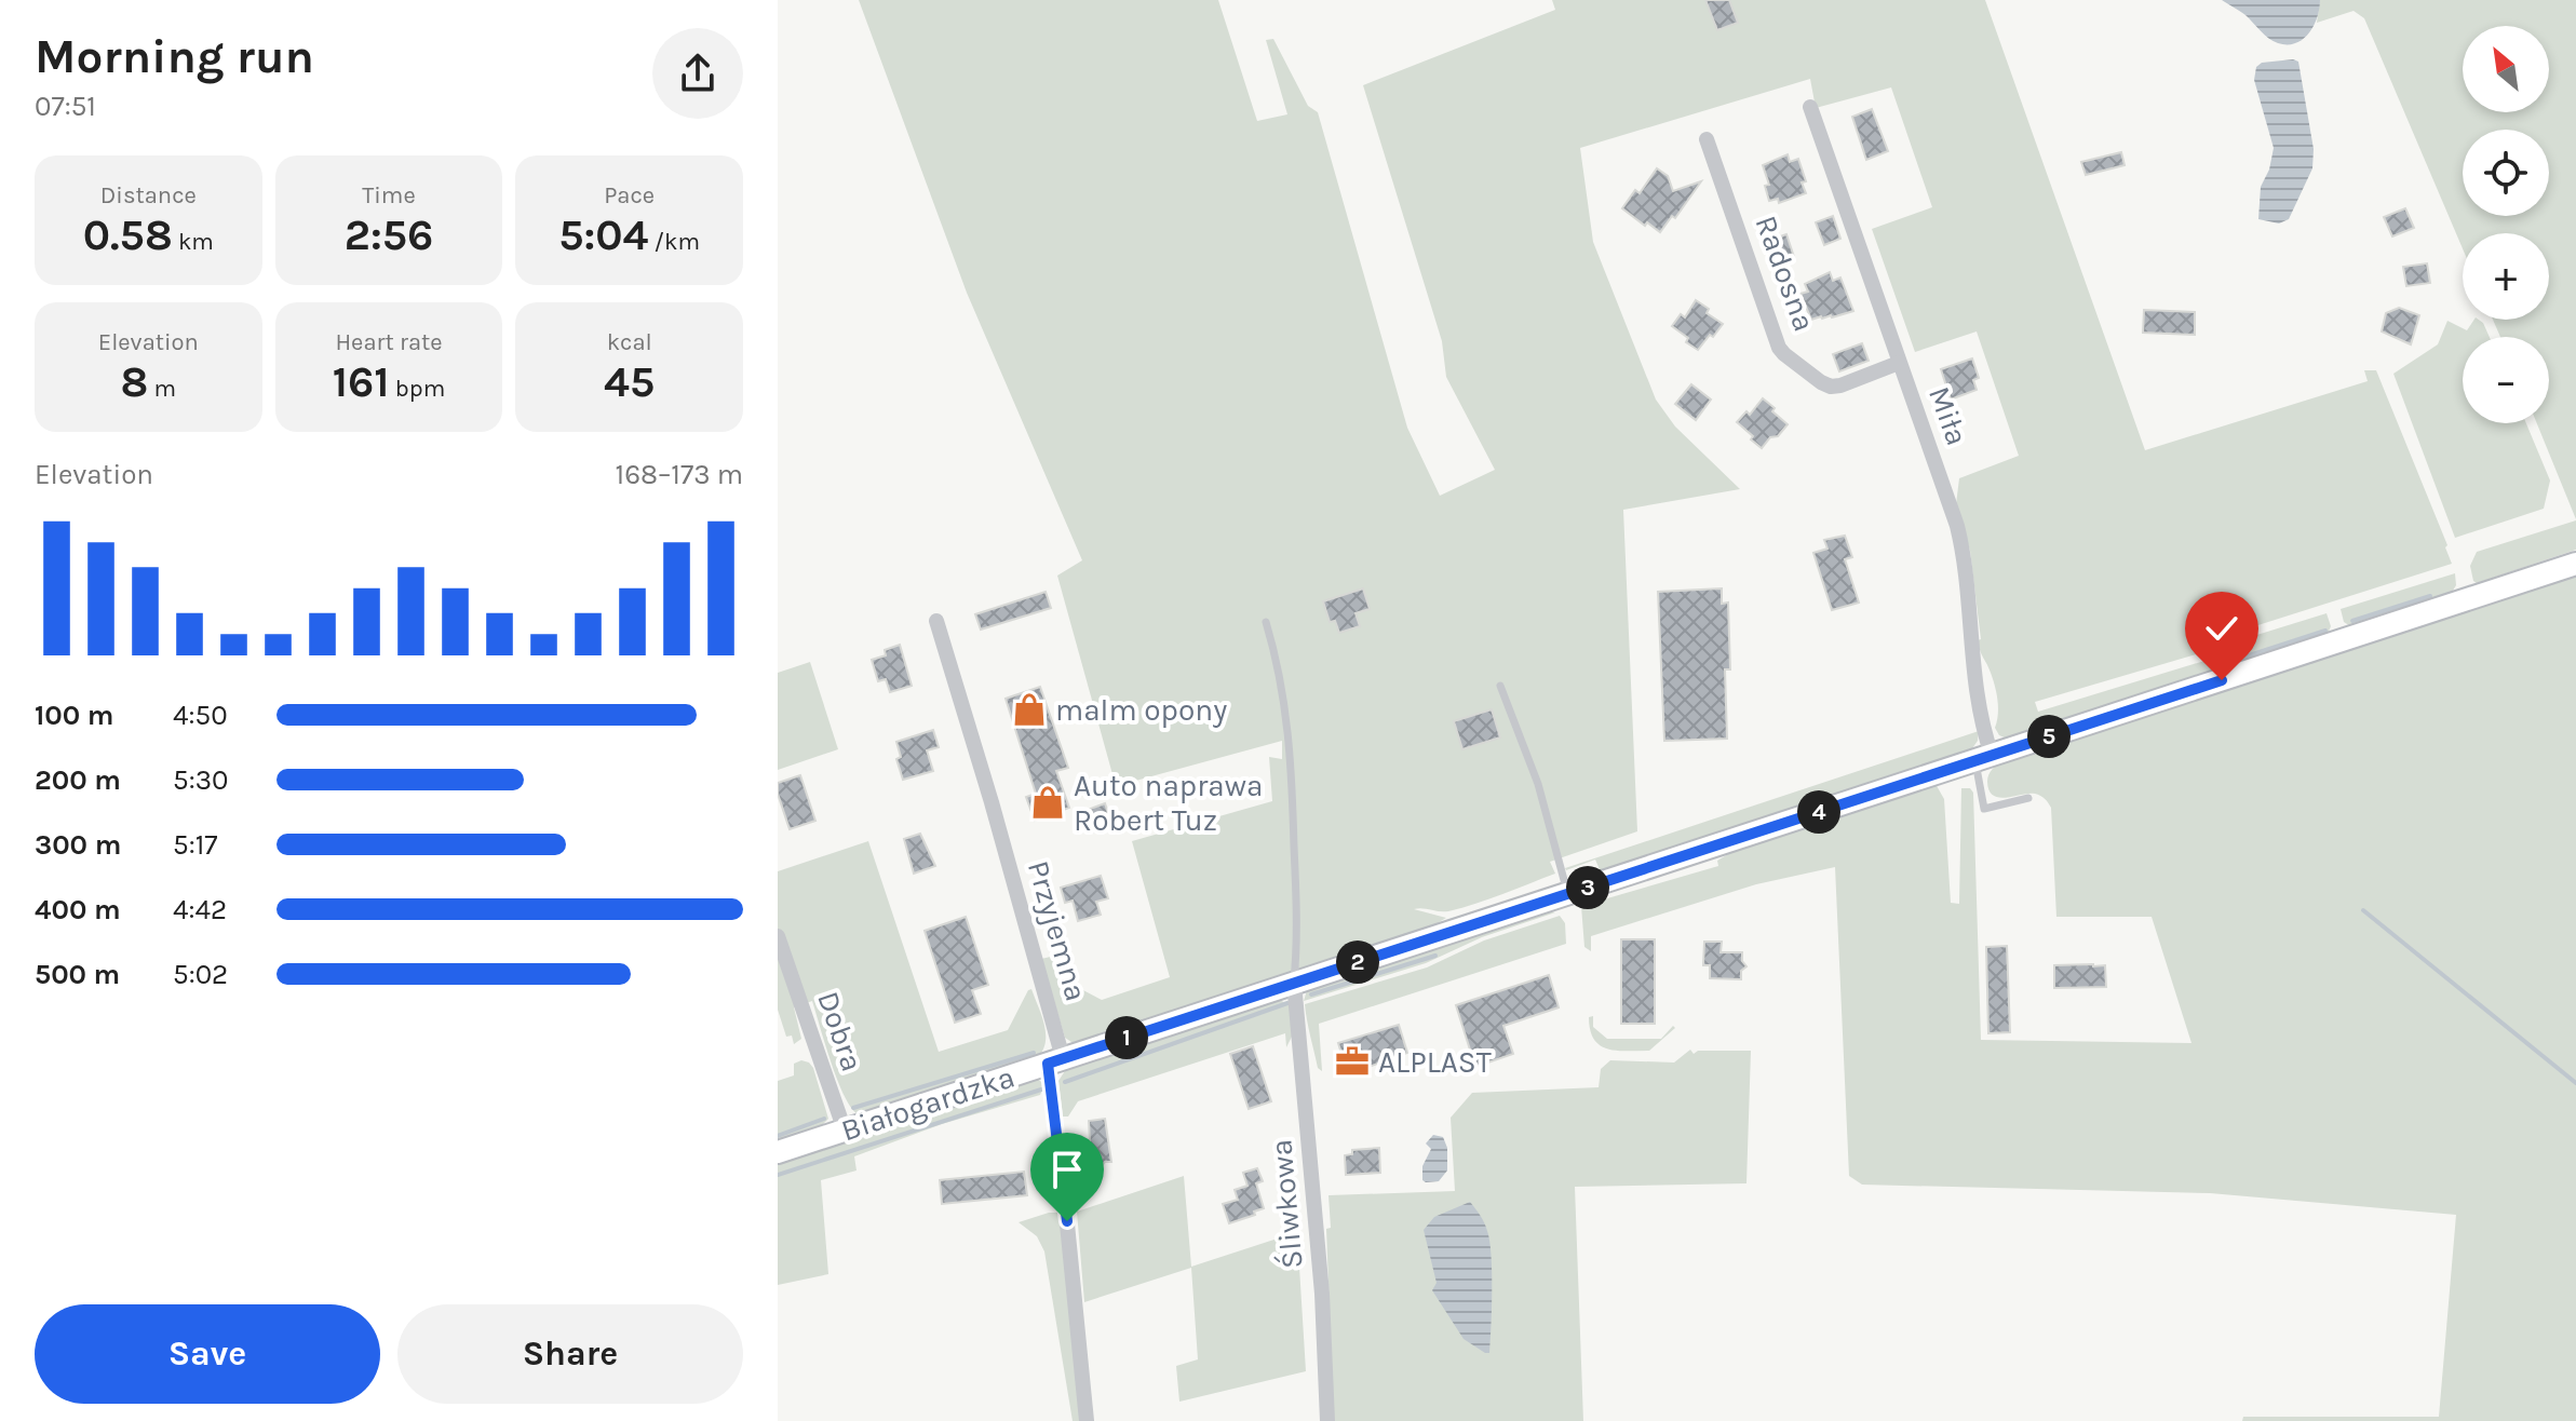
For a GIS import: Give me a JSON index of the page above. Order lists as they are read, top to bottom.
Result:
{
  "streets": {
    "main road": ["Białogardzka"],
    "street": [
      "Radosna",
      "Miła",
      "Przyjemna",
      "Dobra",
      "Śliwkowa"
    ]
  },
  "crossings": [
    ["Radosna", "Miła"],
    ["Miła", "Białogardzka"],
    ["Przyjemna", "Białogardzka"],
    ["Dobra", "Białogardzka"],
    ["Białogardzka", "Śliwkowa"]
  ],
  "places": {
    "shop": ["malm opony", "Auto naprawa Robert Tuz"],
    "office": ["ALPLAST"]
  },
  "north": "top left",
  "page": {
    "heading": ["Morning run", "07:51"],
    "map_buttons": ["+", "−"],
    "stats": [
      ["Distance", "0.58 km"],
      ["Time", "2:56"],
      ["Pace", "5:04 /km"],
      ["Elevation", "8 m"],
      ["Heart rate", "161 bpm"],
      ["kcal", "45"]
    ],
    "chart": ["Elevation", "168–173 m"],
    "list": [
      {
        "name": "100 m",
        "note": "4:50"
      },
      {
        "name": "200 m",
        "note": "5:30"
      },
      {
        "name": "300 m",
        "note": "5:17"
      },
      {
        "name": "400 m",
        "note": "4:42"
      },
      {
        "name": "500 m",
        "note": "5:02"
      }
    ],
    "pins": [
      "5",
      "4",
      "3",
      "2",
      "1"
    ],
    "buttons": ["Save", "Share"]
  }
}
